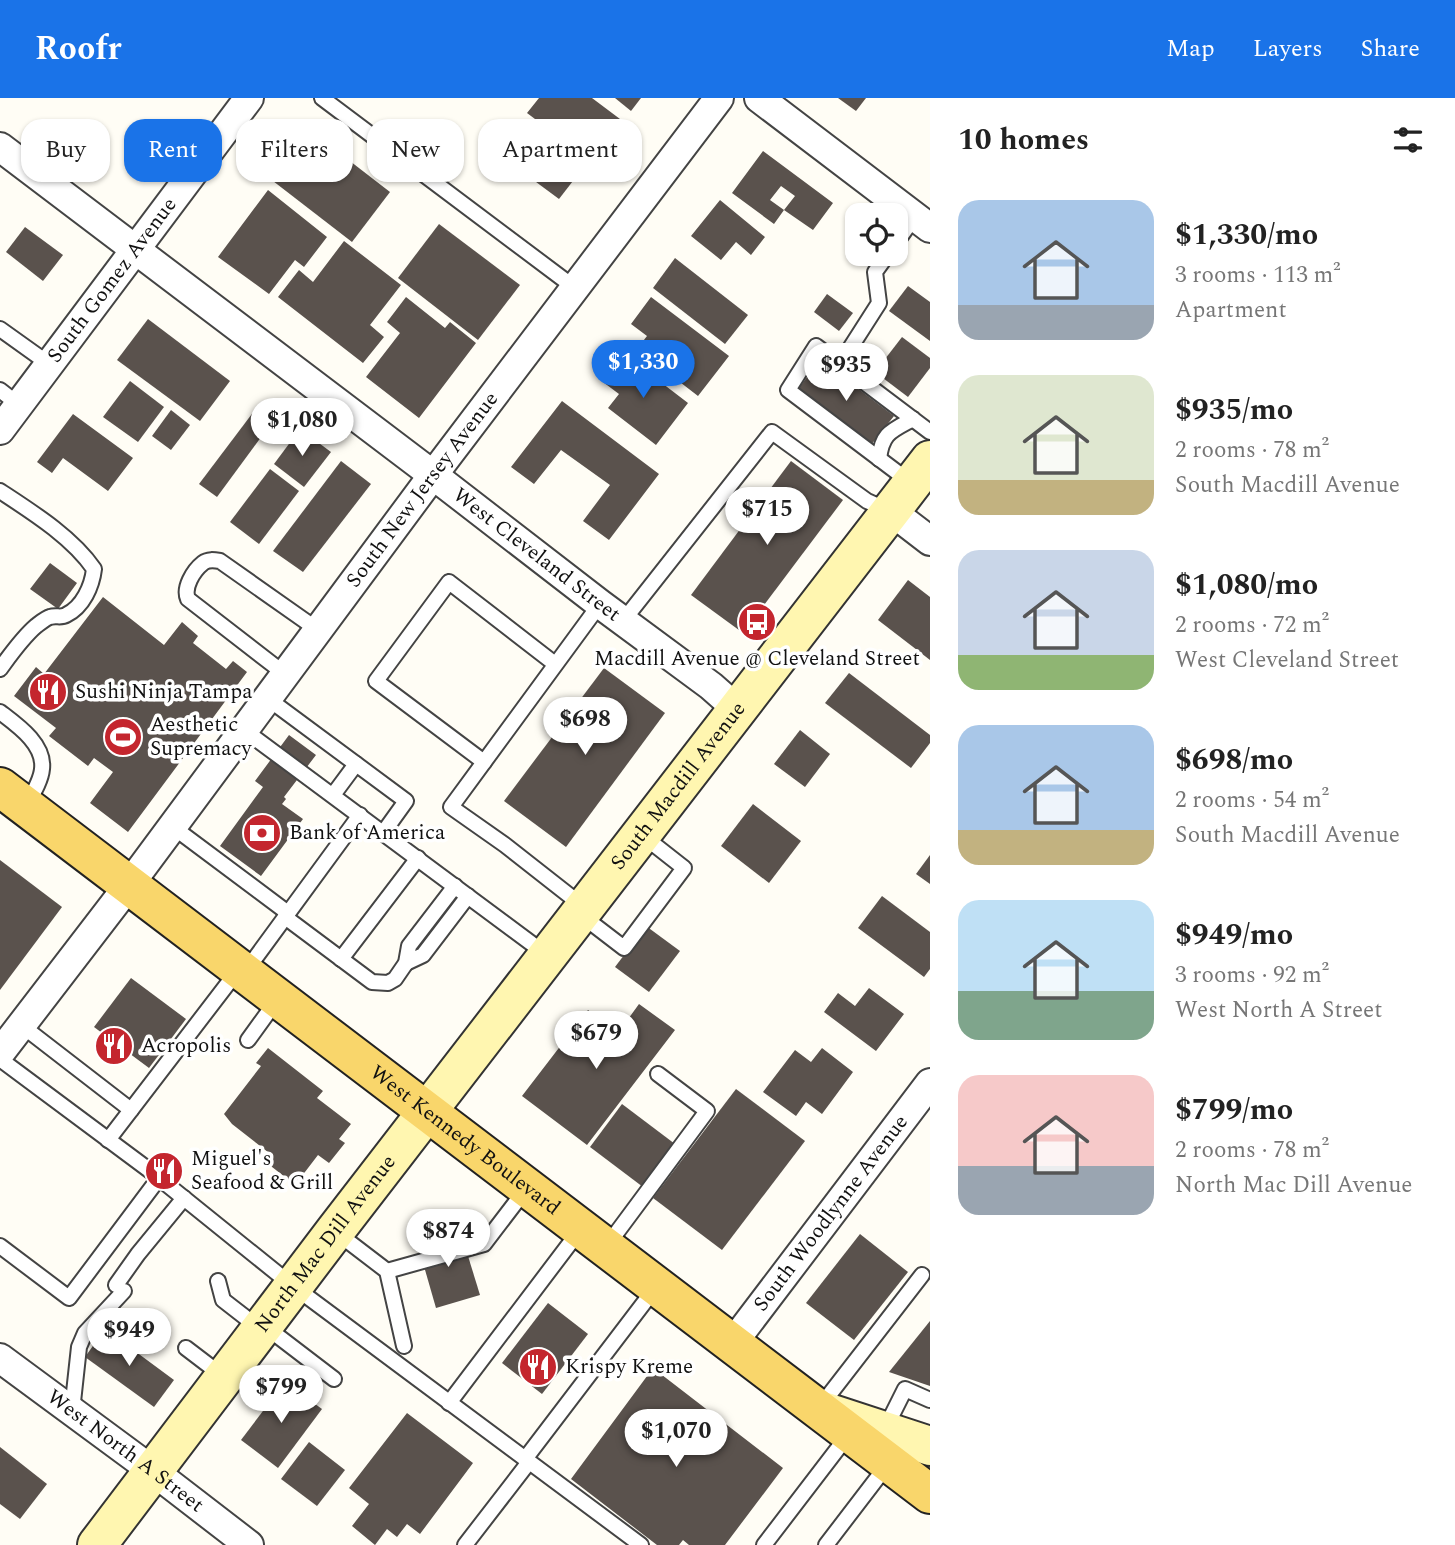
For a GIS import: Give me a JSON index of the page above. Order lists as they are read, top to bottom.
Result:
{
  "streets": {
    "main road": ["West Kennedy Boulevard"],
    "street": [
      "South Gomez Avenue",
      "South New Jersey Avenue",
      "West Cleveland Street",
      "South Macdill Avenue",
      "South Woodlynne Avenue",
      "North Mac Dill Avenue",
      "West North A Street"
    ]
  },
  "crossings": [
    ["South Gomez Avenue", "West Cleveland Street"],
    ["South New Jersey Avenue", "West Cleveland Street"],
    ["South New Jersey Avenue", "West Kennedy Boulevard"],
    ["West Cleveland Street", "South Macdill Avenue"],
    ["South Macdill Avenue", "West Kennedy Boulevard"],
    ["South Macdill Avenue", "North Mac Dill Avenue"],
    ["West Kennedy Boulevard", "South Woodlynne Avenue"],
    ["West Kennedy Boulevard", "North Mac Dill Avenue"],
    ["North Mac Dill Avenue", "West North A Street"]
  ],
  "places": {
    "bus stop": ["Macdill Avenue @ Cleveland Street"],
    "restaurant": [
      "Sushi Ninja Tampa",
      "Acropolis",
      "Miguel's Seafood & Grill",
      "Krispy Kreme"
    ],
    "sports": ["Aesthetic Supremacy"],
    "bank": ["Bank of America"]
  },
  "page": {
    "header": "Roofr",
    "nav": ["Map", "Layers", "Share"],
    "heading": "10 homes",
    "chip": [
      "Buy",
      "Rent",
      "Filters",
      "New",
      "Apartment"
    ],
    "list": [
      {
        "name": "$1,330/mo",
        "note": "3 rooms · 113 m² · Apartment"
      },
      {
        "name": "$935/mo",
        "note": "2 rooms · 78 m² · South Macdill Avenue"
      },
      {
        "name": "$1,080/mo",
        "note": "2 rooms · 72 m² · West Cleveland Street"
      },
      {
        "name": "$698/mo",
        "note": "2 rooms · 54 m² · South Macdill Avenue"
      },
      {
        "name": "$949/mo",
        "note": "3 rooms · 92 m² · West North A Street"
      },
      {
        "name": "$799/mo",
        "note": "2 rooms · 78 m² · North Mac Dill Avenue"
      }
    ],
    "price": [
      "$1,330",
      "$935",
      "$1,080",
      "$715",
      "$698",
      "$679",
      "$874",
      "$949",
      "$799",
      "$1,070"
    ]
  }
}
